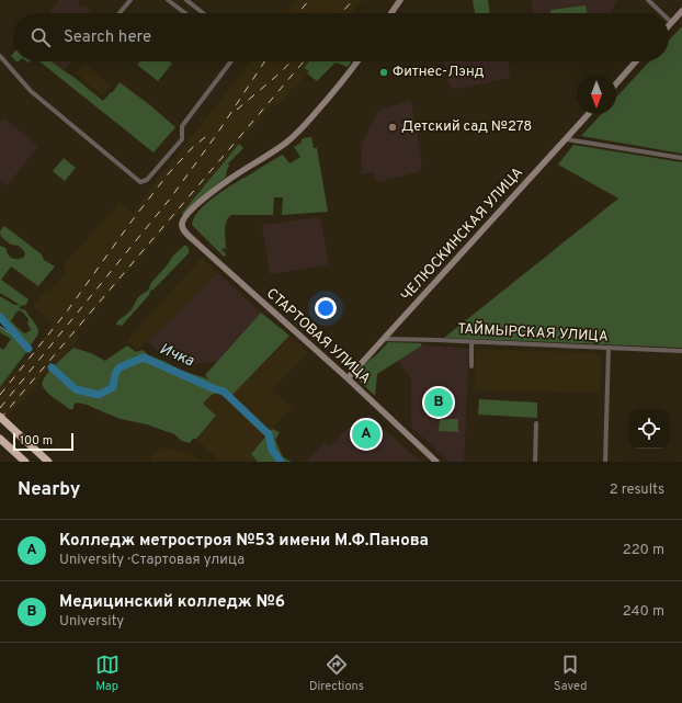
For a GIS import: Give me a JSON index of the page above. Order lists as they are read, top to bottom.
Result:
{
  "streets": {
    "street": ["ЧЕЛЮСКИНСКАЯ УЛИЦА", "ТАЙМЫРСКАЯ УЛИЦА", "СТАРТОВАЯ УЛИЦА"]
  },
  "crossings": [
    ["ЧЕЛЮСКИНСКАЯ УЛИЦА", "ТАЙМЫРСКАЯ УЛИЦА"],
    ["ЧЕЛЮСКИНСКАЯ УЛИЦА", "СТАРТОВАЯ УЛИЦА"]
  ],
  "water": ["Ичка"],
  "places": ["Фитнес-Лэнд", "Детский сад №278"],
  "scale_bar": "100 m",
  "north": "bottom",
  "page": {
    "search": "Search here",
    "pins": ["B", "A"],
    "scale": "100 m",
    "heading": ["Nearby", "2 results"],
    "list": [
      {
        "mark": "A",
        "name": "Колледж метростроя №53 имени М.Ф.Панова",
        "note": "University · Стартовая улица",
        "value": "220 m"
      },
      {
        "mark": "B",
        "name": "Медицинский колледж №6",
        "note": "University",
        "value": "240 m"
      }
    ],
    "nav": ["Map", "Directions", "Saved"]
  }
}
